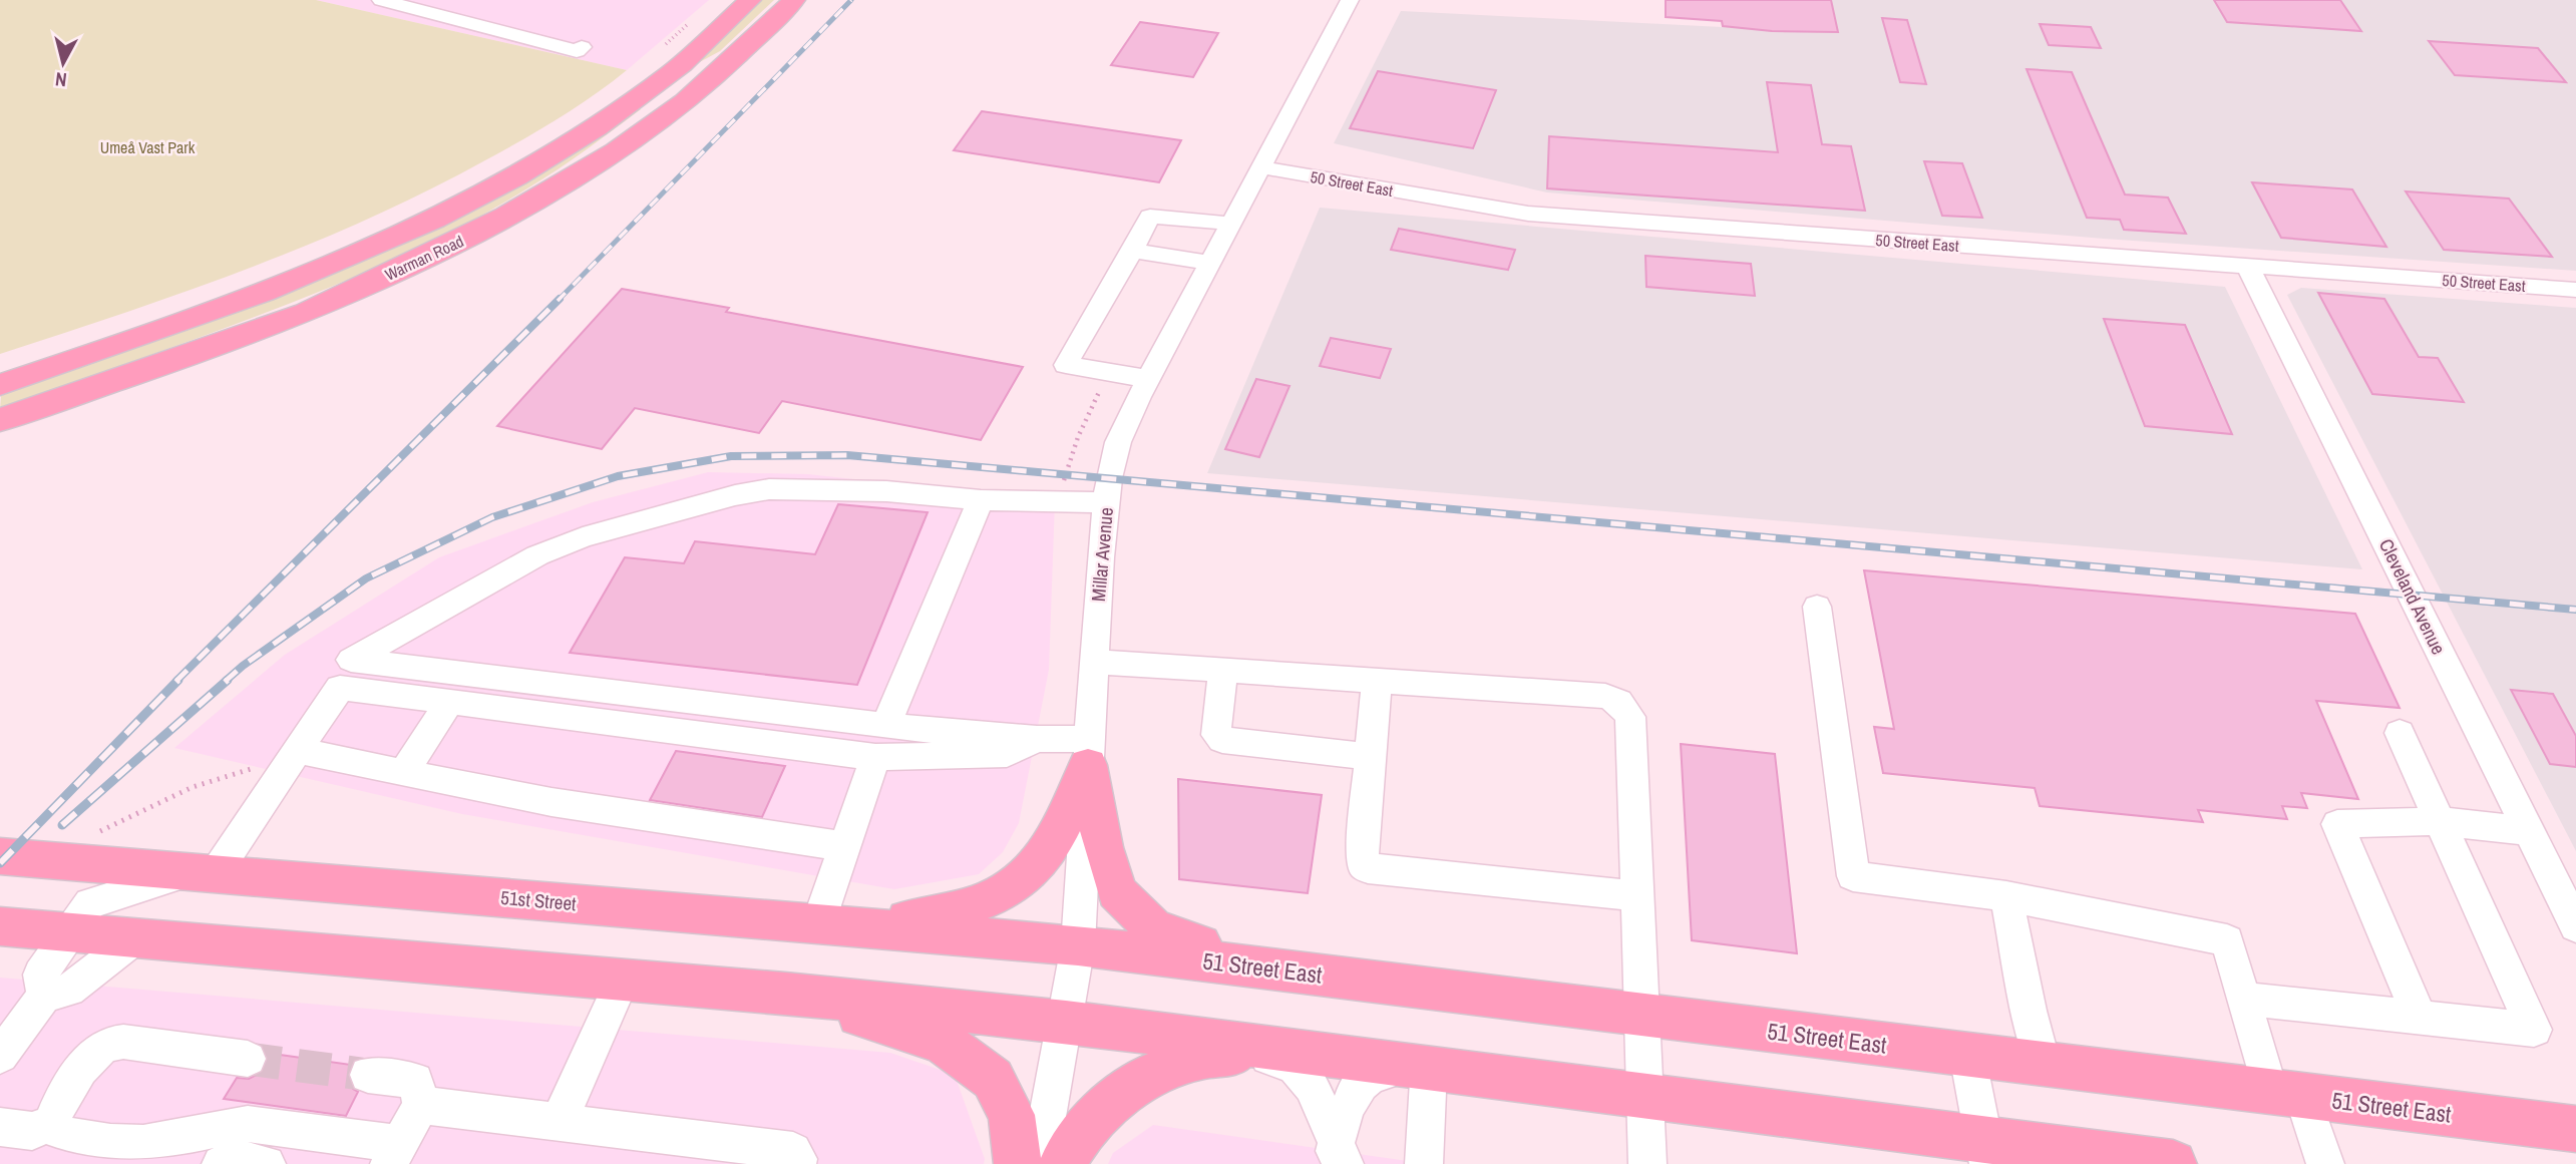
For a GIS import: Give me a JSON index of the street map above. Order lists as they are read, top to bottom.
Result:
{
  "streets": {
    "main road": ["Warman Road", "51st Street", "51 Street East"],
    "street": ["50 Street East", "Millar Avenue", "Cleveland Avenue"]
  },
  "crossings": [
    ["50 Street East", "Millar Avenue"],
    ["50 Street East", "Cleveland Avenue"],
    ["Millar Avenue", "51st Street"],
    ["Millar Avenue", "51 Street East"],
    ["51st Street", "51 Street East"]
  ],
  "parks": ["Umeå Vast Park"],
  "north": "bottom"
}
